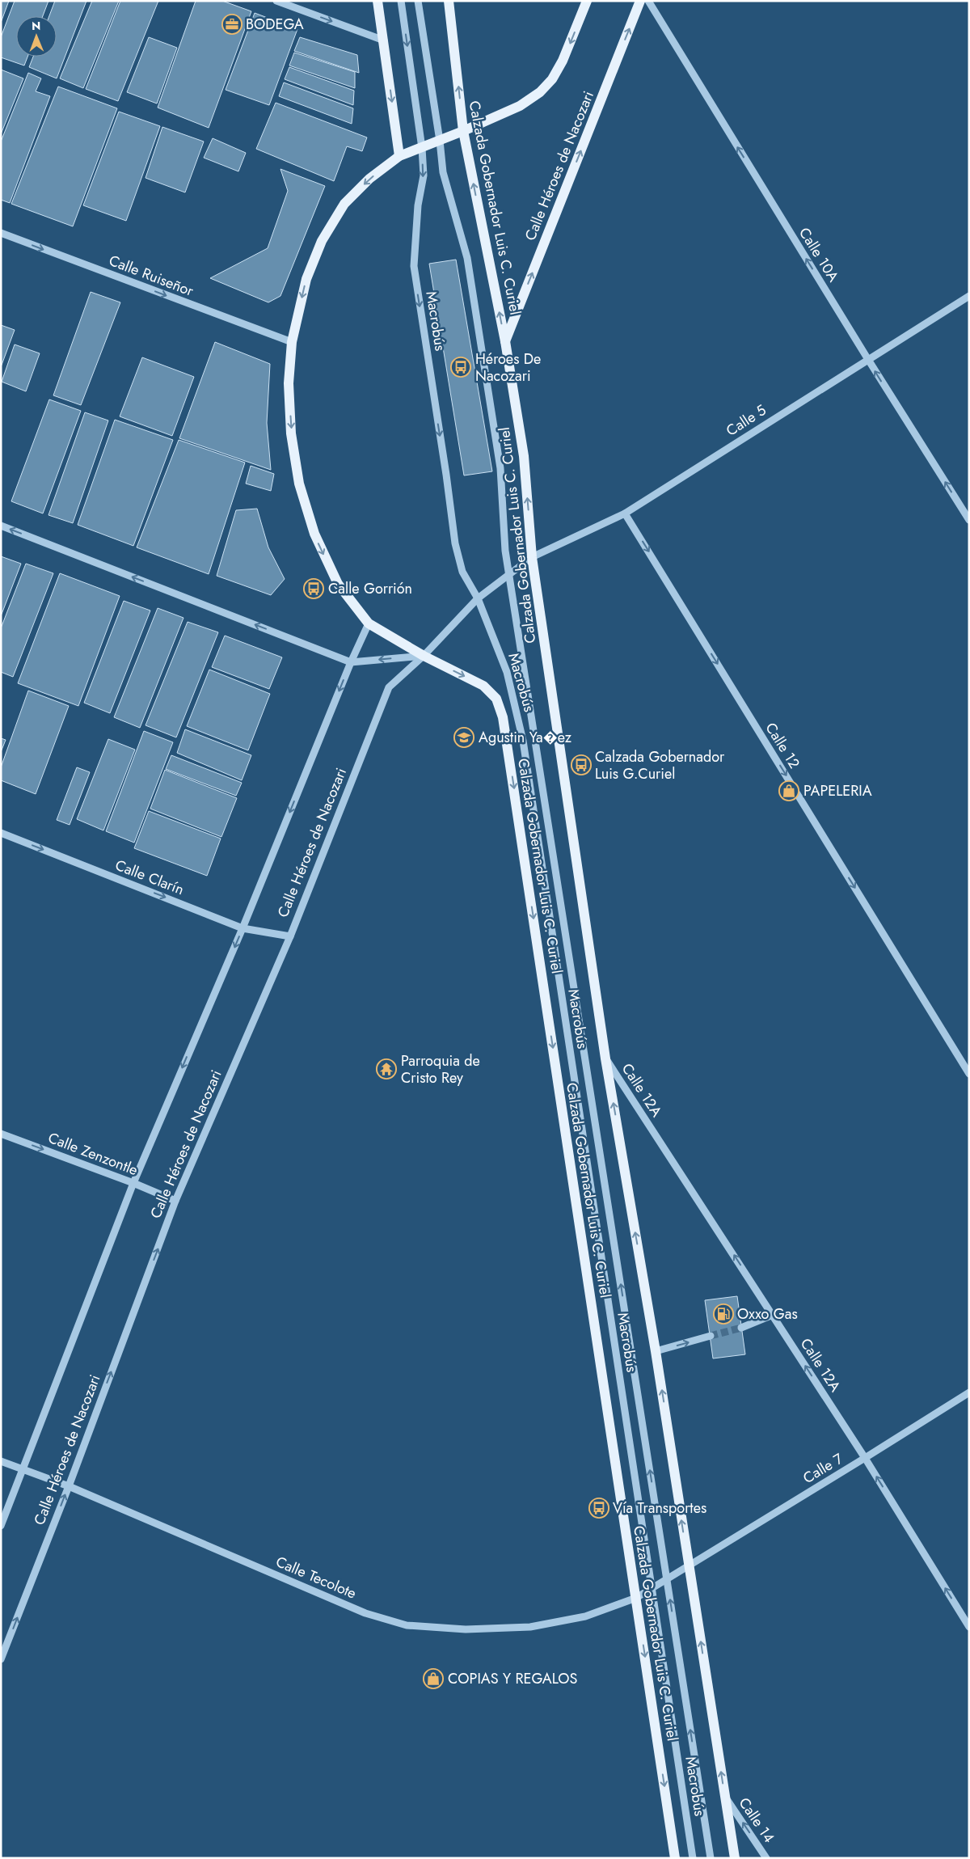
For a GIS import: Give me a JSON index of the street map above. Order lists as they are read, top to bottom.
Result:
{
  "streets": {
    "main road": ["Calle Héroes de Nacozari", "Calzada Gobernador Luis C. Curiel"],
    "street": [
      "Calle 10A",
      "Calle Ruiseñor",
      "Macrobús",
      "Calle 5",
      "Calle 12",
      "Calle Clarín",
      "Calle 12A",
      "Calle Zenzontle",
      "Calle 7",
      "Calle Tecolote",
      "Calle 14"
    ]
  },
  "crossings": [
    ["Calle Héroes de Nacozari", "Calzada Gobernador Luis C. Curiel"],
    ["Calle Héroes de Nacozari", "Macrobús"],
    ["Calle Héroes de Nacozari", "Calle 5"],
    ["Calle Héroes de Nacozari", "Calle Clarín"],
    ["Calle Héroes de Nacozari", "Calle Zenzontle"],
    ["Calle Héroes de Nacozari", "Calle Tecolote"],
    ["Calzada Gobernador Luis C. Curiel", "Calle Ruiseñor"],
    ["Calzada Gobernador Luis C. Curiel", "Macrobús"],
    ["Calzada Gobernador Luis C. Curiel", "Calle 5"],
    ["Calzada Gobernador Luis C. Curiel", "Calle 12A"],
    ["Calzada Gobernador Luis C. Curiel", "Calle 7"],
    ["Calzada Gobernador Luis C. Curiel", "Calle Tecolote"],
    ["Calzada Gobernador Luis C. Curiel", "Calle 14"],
    ["Calle 10A", "Calle 5"],
    ["Macrobús", "Calle 5"],
    ["Macrobús", "Calle 7"],
    ["Macrobús", "Calle Tecolote"],
    ["Calle 5", "Calle 12"],
    ["Calle 12A", "Calle 7"],
    ["Calle 7", "Calle Tecolote"]
  ],
  "one_way": [
    "Calle Héroes de Nacozari",
    "Calle 10A",
    "Calle Ruiseñor",
    "Calle 12",
    "Calle Clarín",
    "Calle 12A",
    "Calle Zenzontle",
    "Calle 14"
  ],
  "places": {
    "office": ["BODEGA"],
    "bus stop": [
      "Héroes De Nacozari",
      "Calle Gorrión",
      "Calzada Gobernador Luis G.Curiel",
      "Vía Transportes"
    ],
    "school or university": ["Agustin Ya�ez"],
    "shop": ["PAPELERIA", "COPIAS Y REGALOS"],
    "temple": ["Parroquia de Cristo Rey"],
    "fuel station": ["Oxxo Gas"]
  },
  "north": "top"
}
